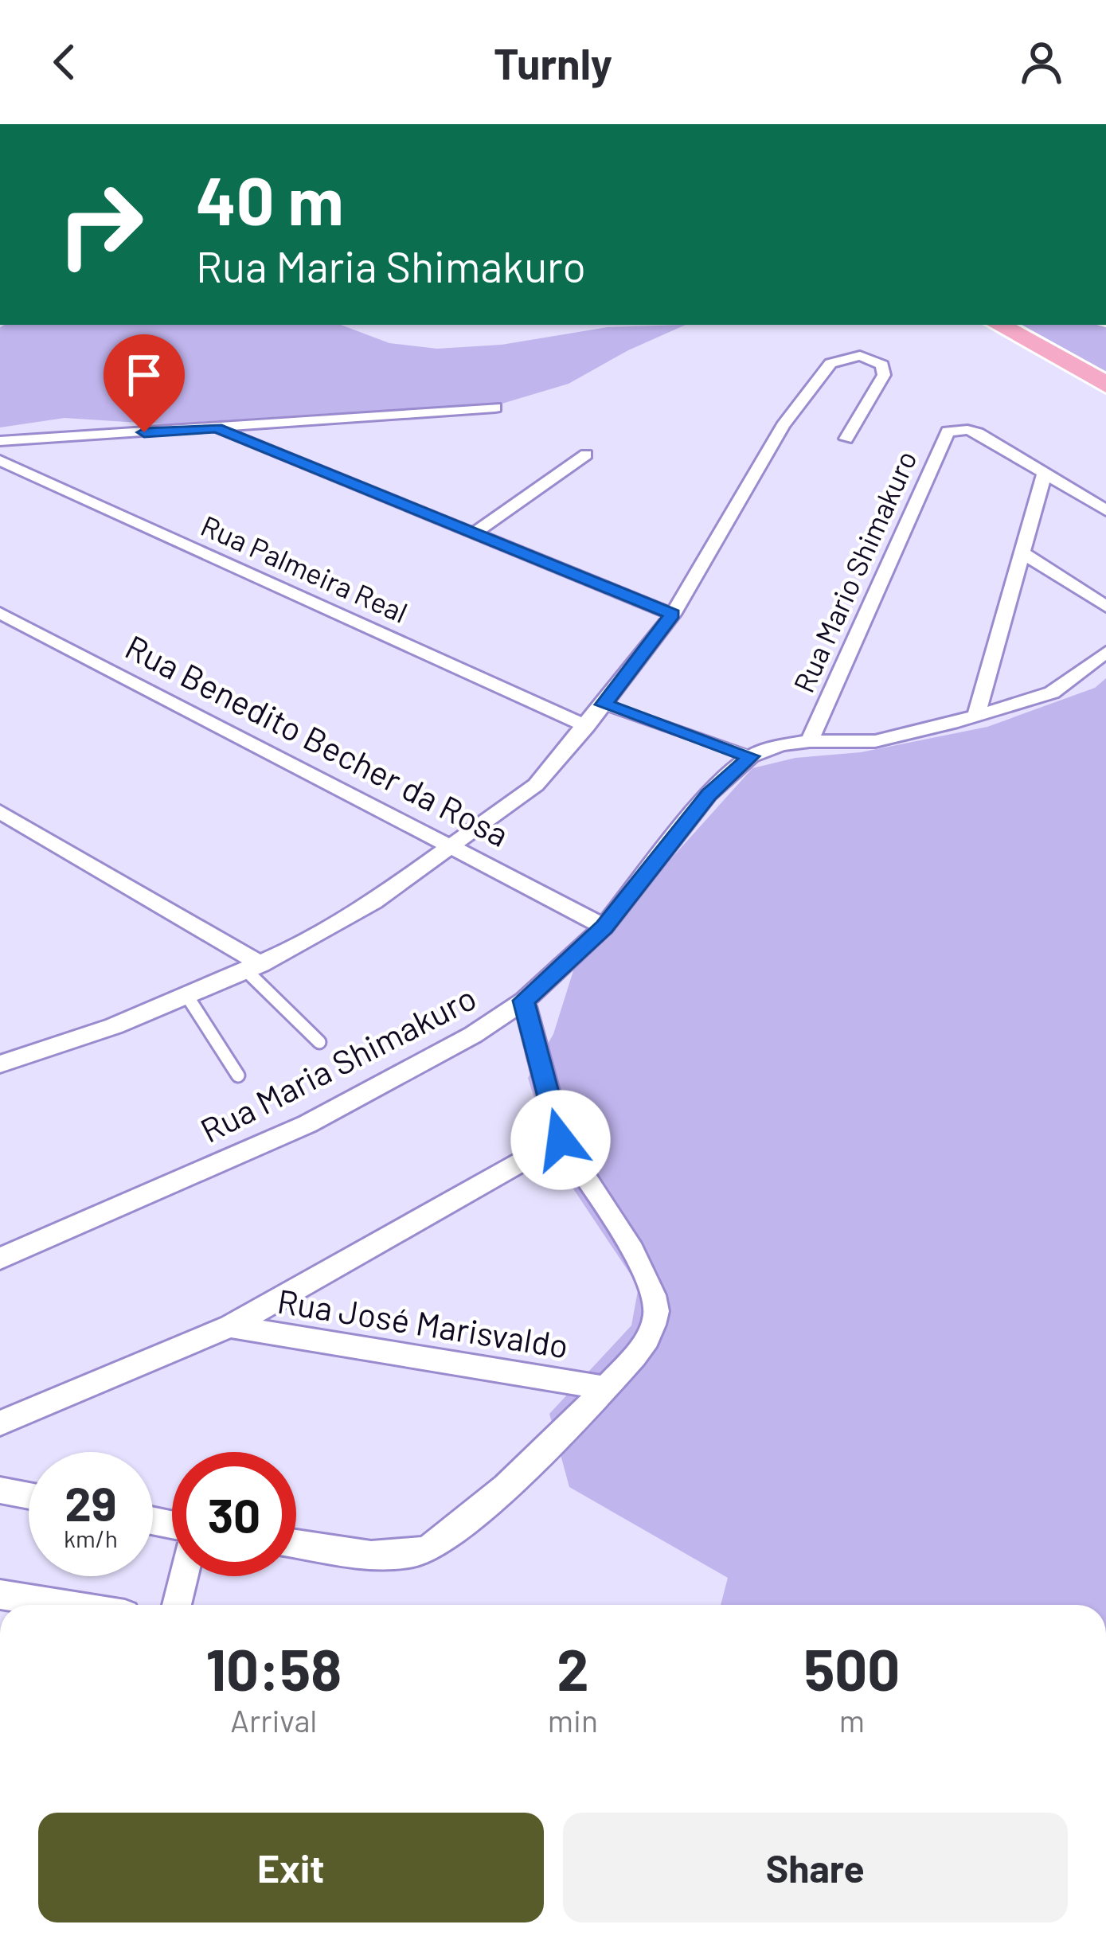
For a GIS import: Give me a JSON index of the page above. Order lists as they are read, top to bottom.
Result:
{
  "streets": {
    "street": [
      "Rua Palmeira Real",
      "Rua Mario Shimakuro",
      "Rua Benedito Becher da Rosa",
      "Rua Maria Shimakuro",
      "Rua José Marisvaldo"
    ]
  },
  "crossings": [
    ["Rua Mario Shimakuro", "Rua Maria Shimakuro"],
    ["Rua Benedito Becher da Rosa", "Rua Maria Shimakuro"]
  ],
  "page": {
    "header": "Turnly",
    "turn": ["40 m", "Rua Maria Shimakuro"],
    "speed": "29 km/h",
    "limit": "30",
    "eta": [
      "10:58",
      "Arrival",
      "2",
      "min",
      "500",
      "m"
    ],
    "buttons": ["Exit", "Share"]
  }
}
